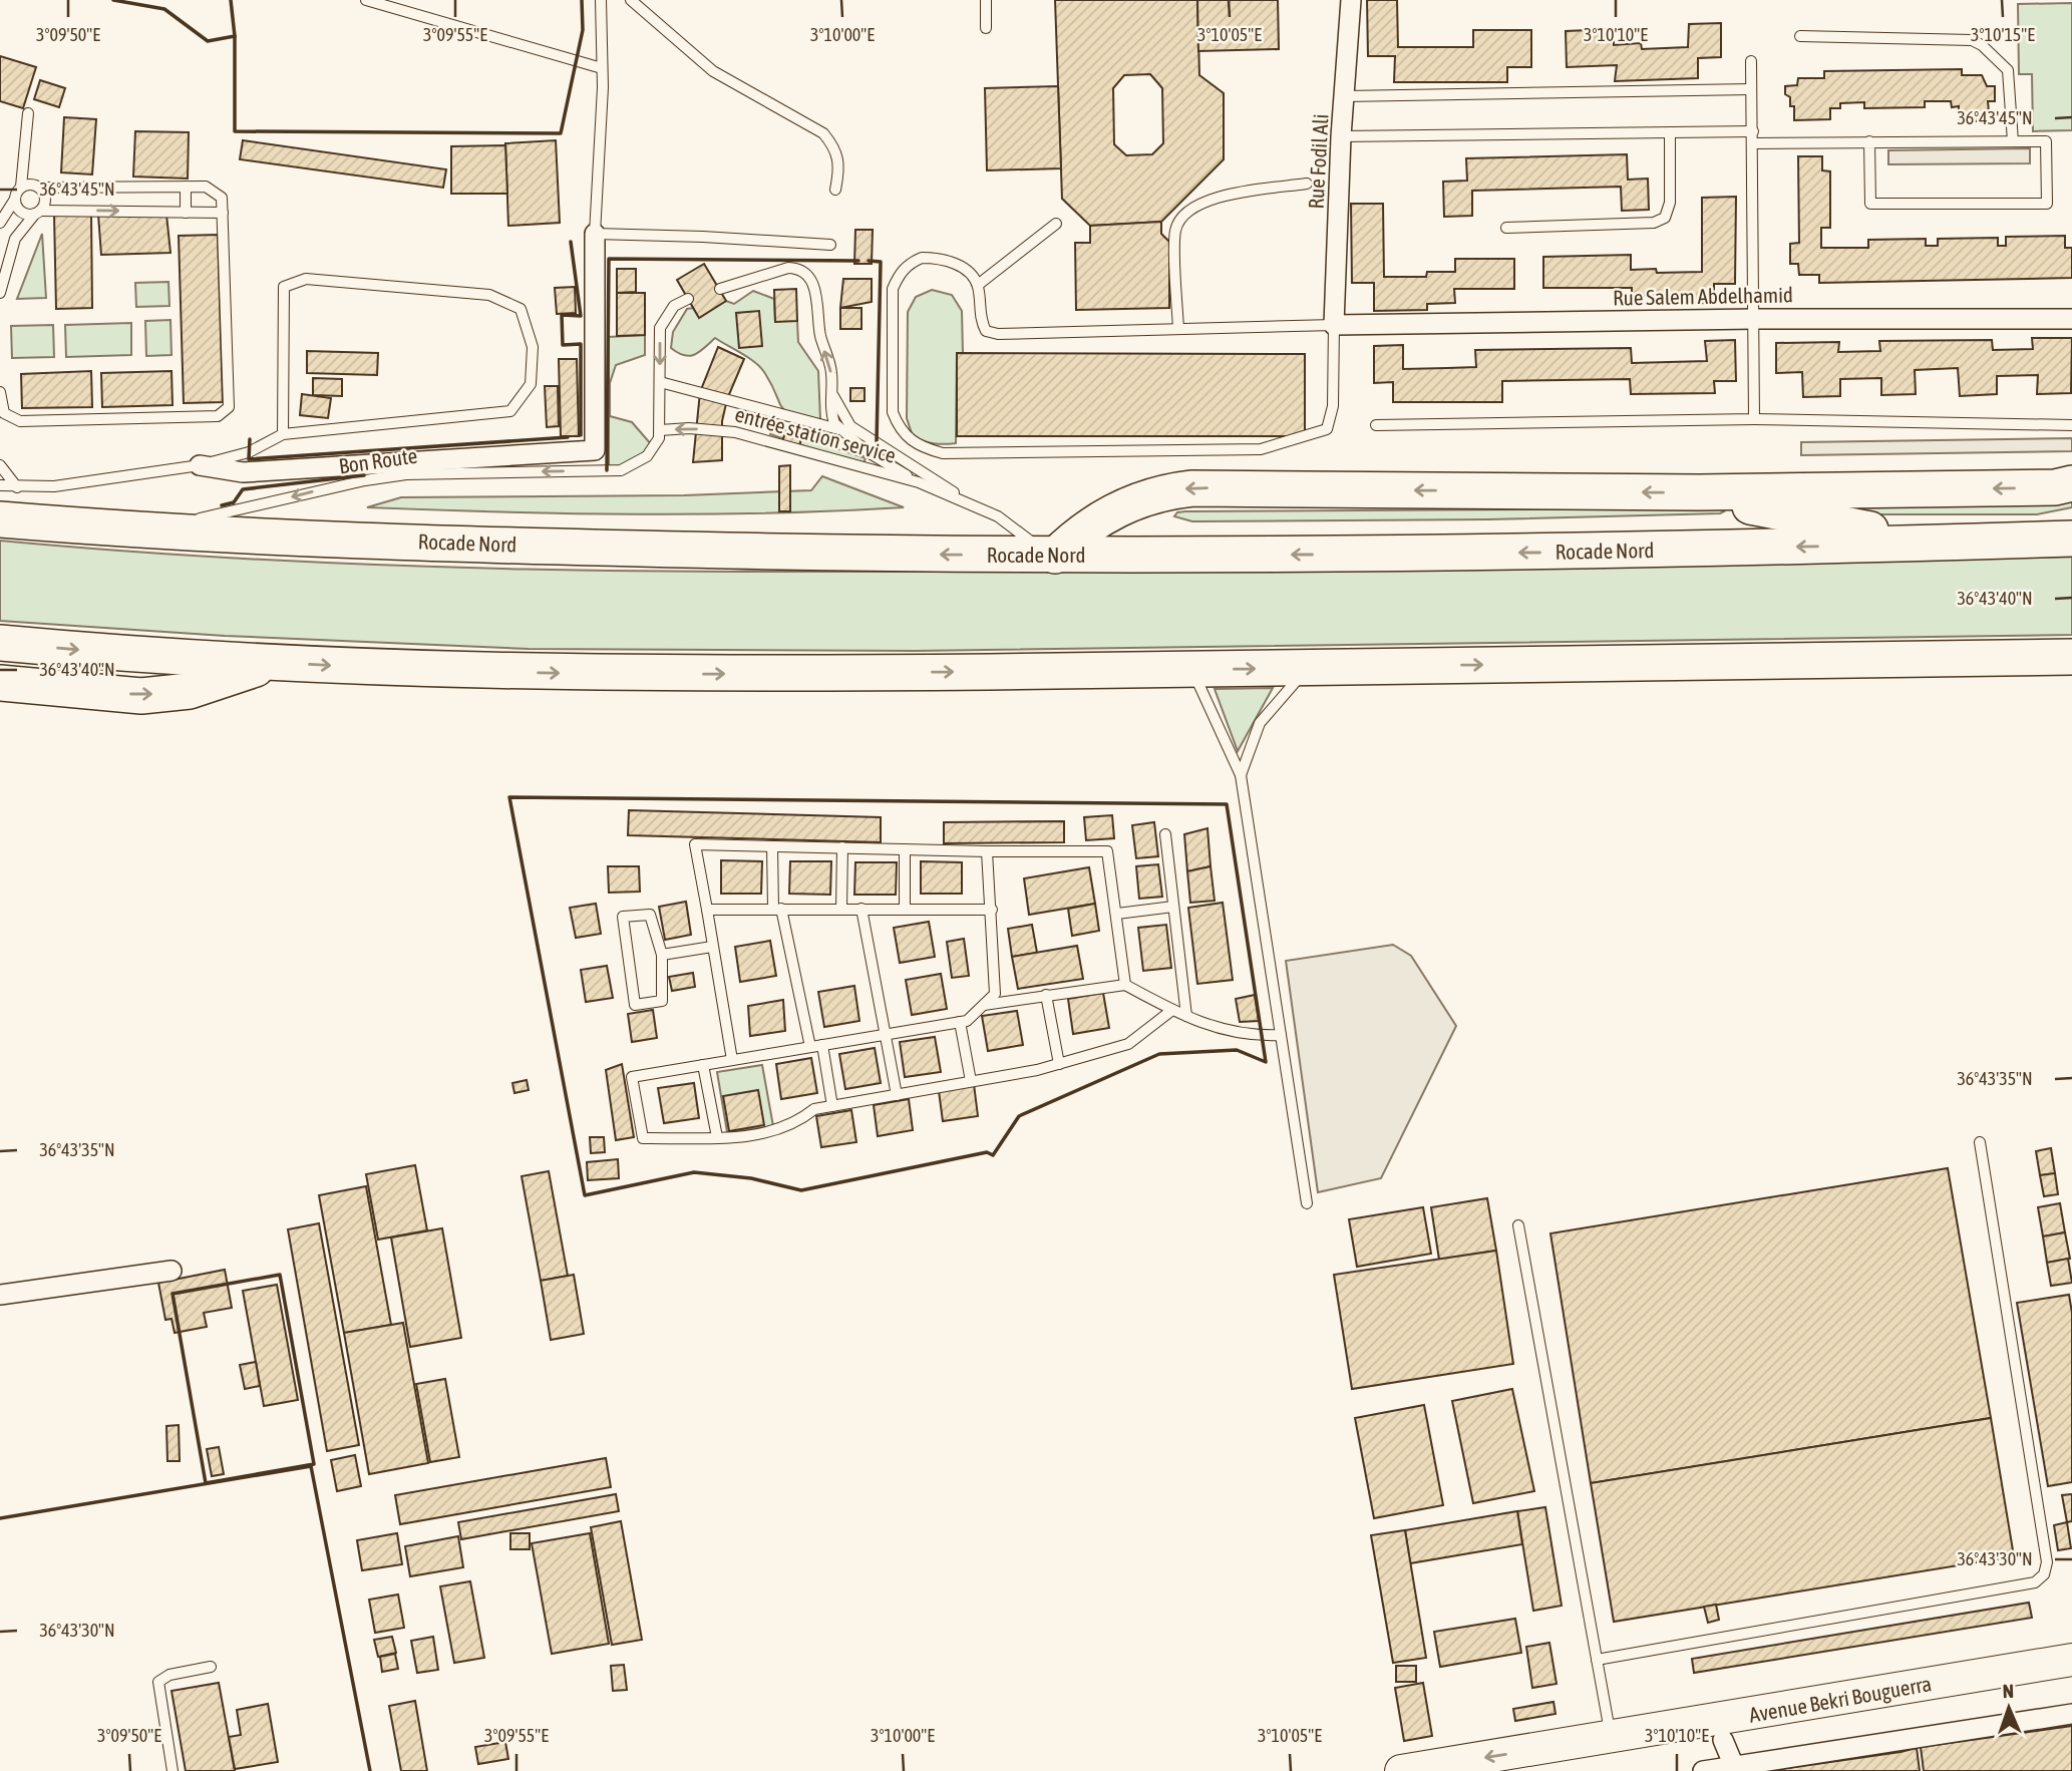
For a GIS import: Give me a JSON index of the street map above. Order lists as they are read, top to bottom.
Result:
{
  "streets": {
    "highway": ["Rocade Nord", "Avenue Bekri Bouguerra"],
    "street": ["Rue Fodil Ali", "Rue Salem Abdelhamid"],
    "lane": ["entrée station service", "Bon Route"]
  },
  "crossings": [
    ["Rue Fodil Ali", "Rue Salem Abdelhamid"],
    ["entrée station service", "Bon Route"],
    ["entrée station service", "Rocade Nord"],
    ["Bon Route", "Rocade Nord"]
  ],
  "one_way": ["Bon Route"],
  "north": "top",
  "coordinates": [
    "3°09'50\"E",
    "3°09'55\"E",
    "3°10'00\"E",
    "3°10'05\"E",
    "3°10'10\"E",
    "3°10'15\"E",
    "36°43'45\"N",
    "36°43'40\"N",
    "36°43'35\"N",
    "36°43'30\"N"
  ]
}
